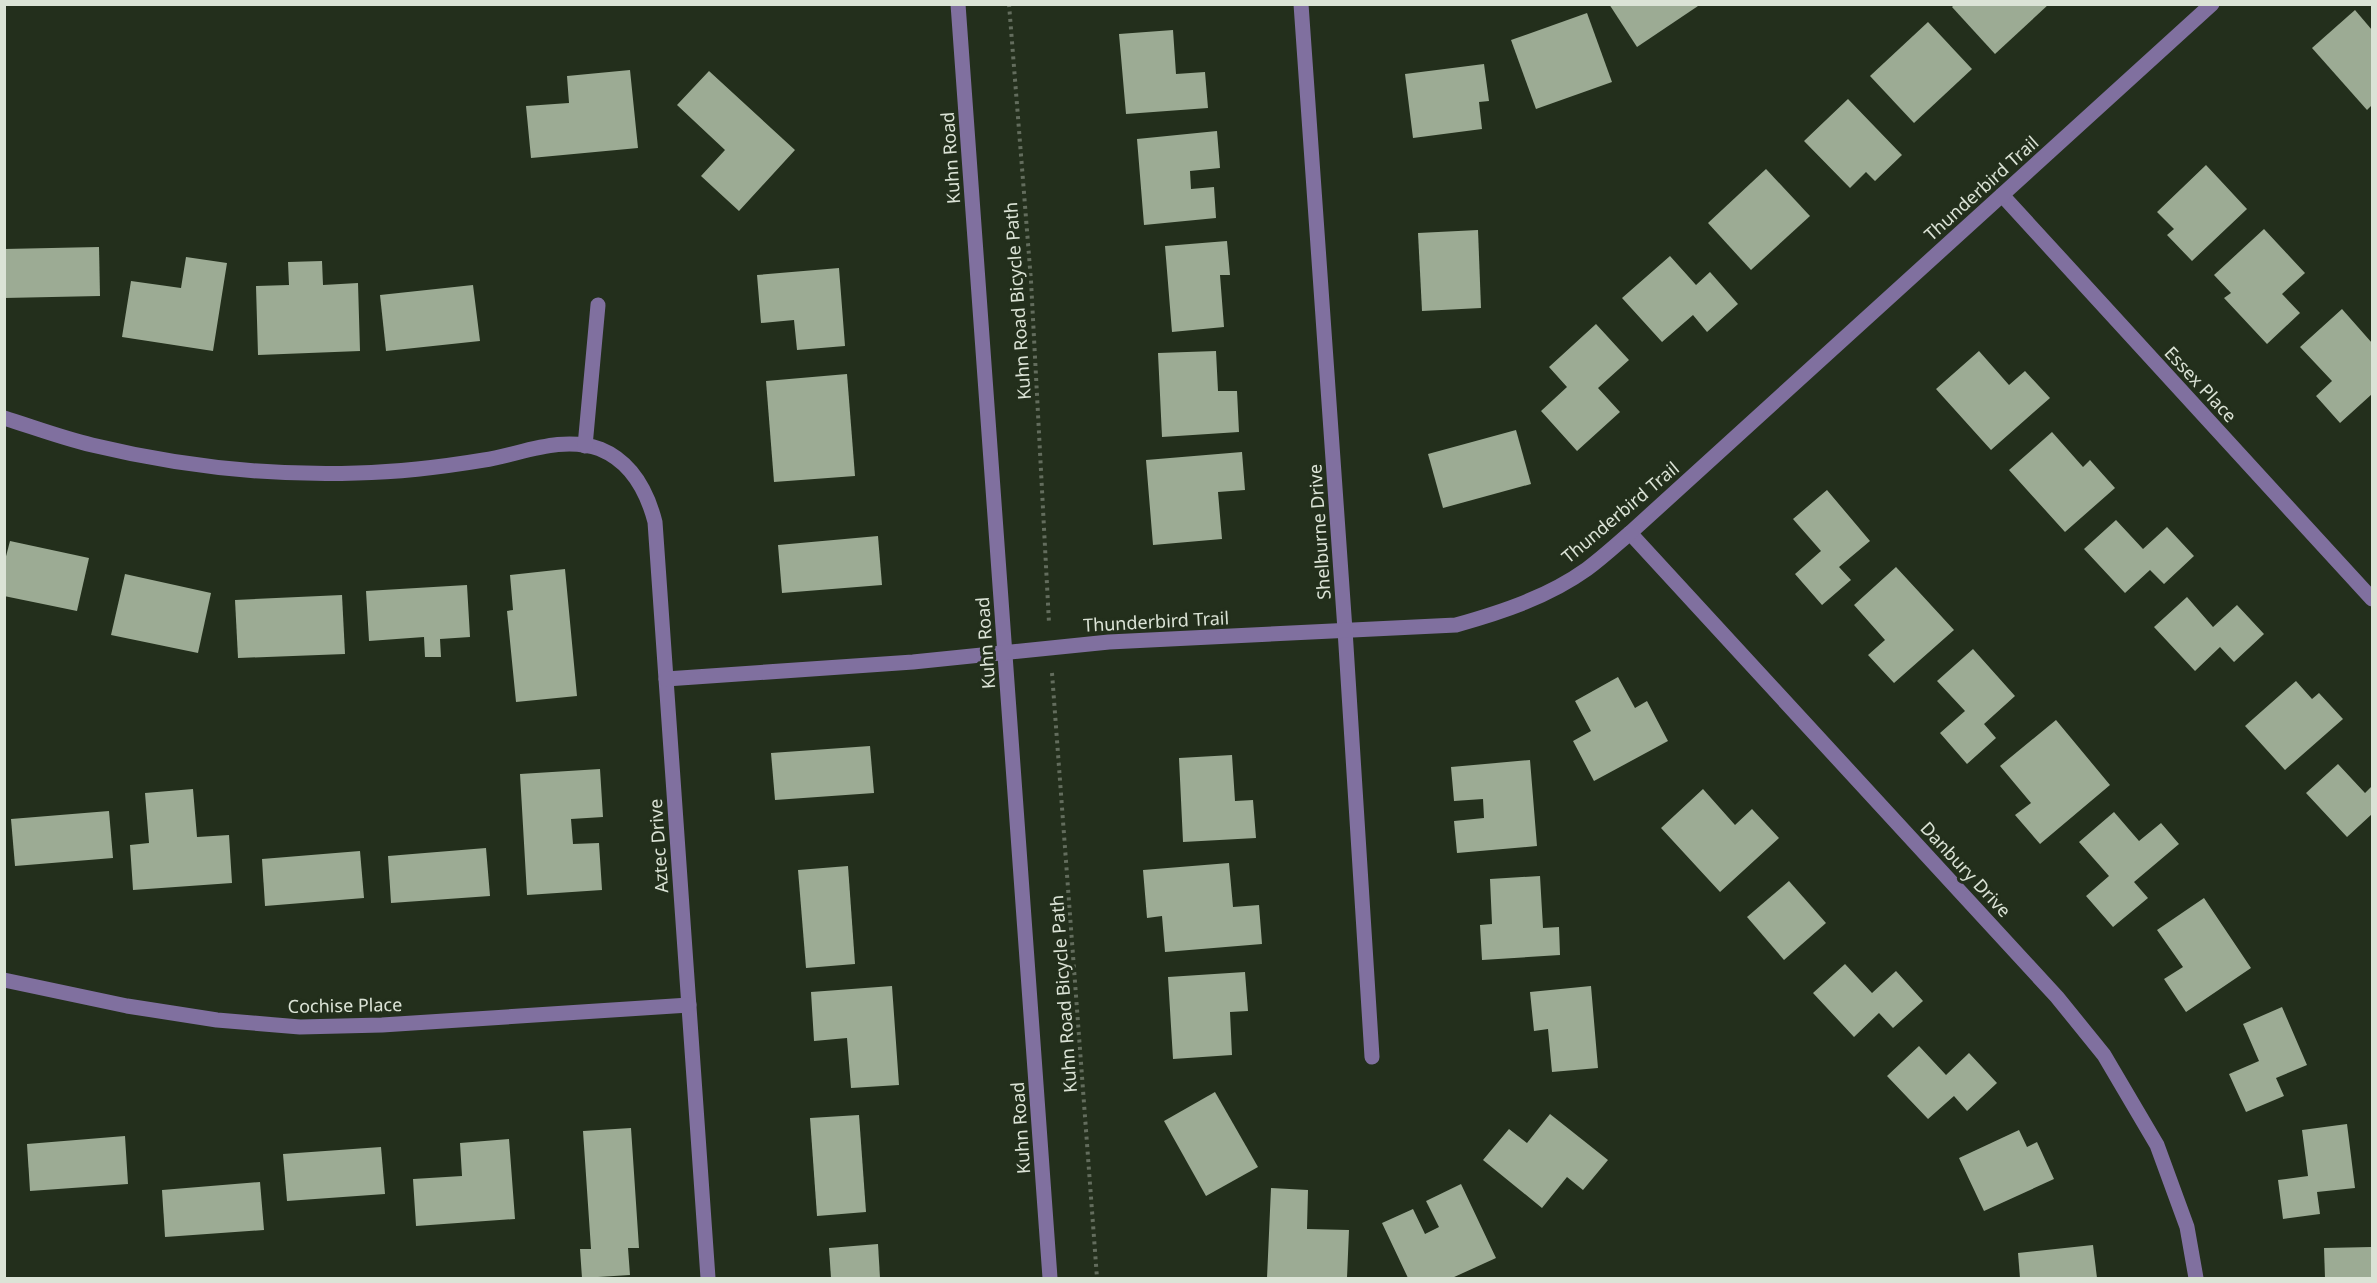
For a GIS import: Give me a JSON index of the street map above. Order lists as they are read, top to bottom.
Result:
{
  "streets": {
    "street": [
      "Kuhn Road",
      "Thunderbird Trail",
      "Essex Place",
      "Shelburne Drive",
      "Aztec Drive",
      "Danbury Drive",
      "Cochise Place"
    ],
    "path": ["Kuhn Road Bicycle Path"]
  },
  "crossings": [
    ["Kuhn Road", "Thunderbird Trail"],
    ["Thunderbird Trail", "Essex Place"],
    ["Thunderbird Trail", "Shelburne Drive"],
    ["Thunderbird Trail", "Aztec Drive"],
    ["Thunderbird Trail", "Danbury Drive"],
    ["Aztec Drive", "Cochise Place"]
  ]
}
